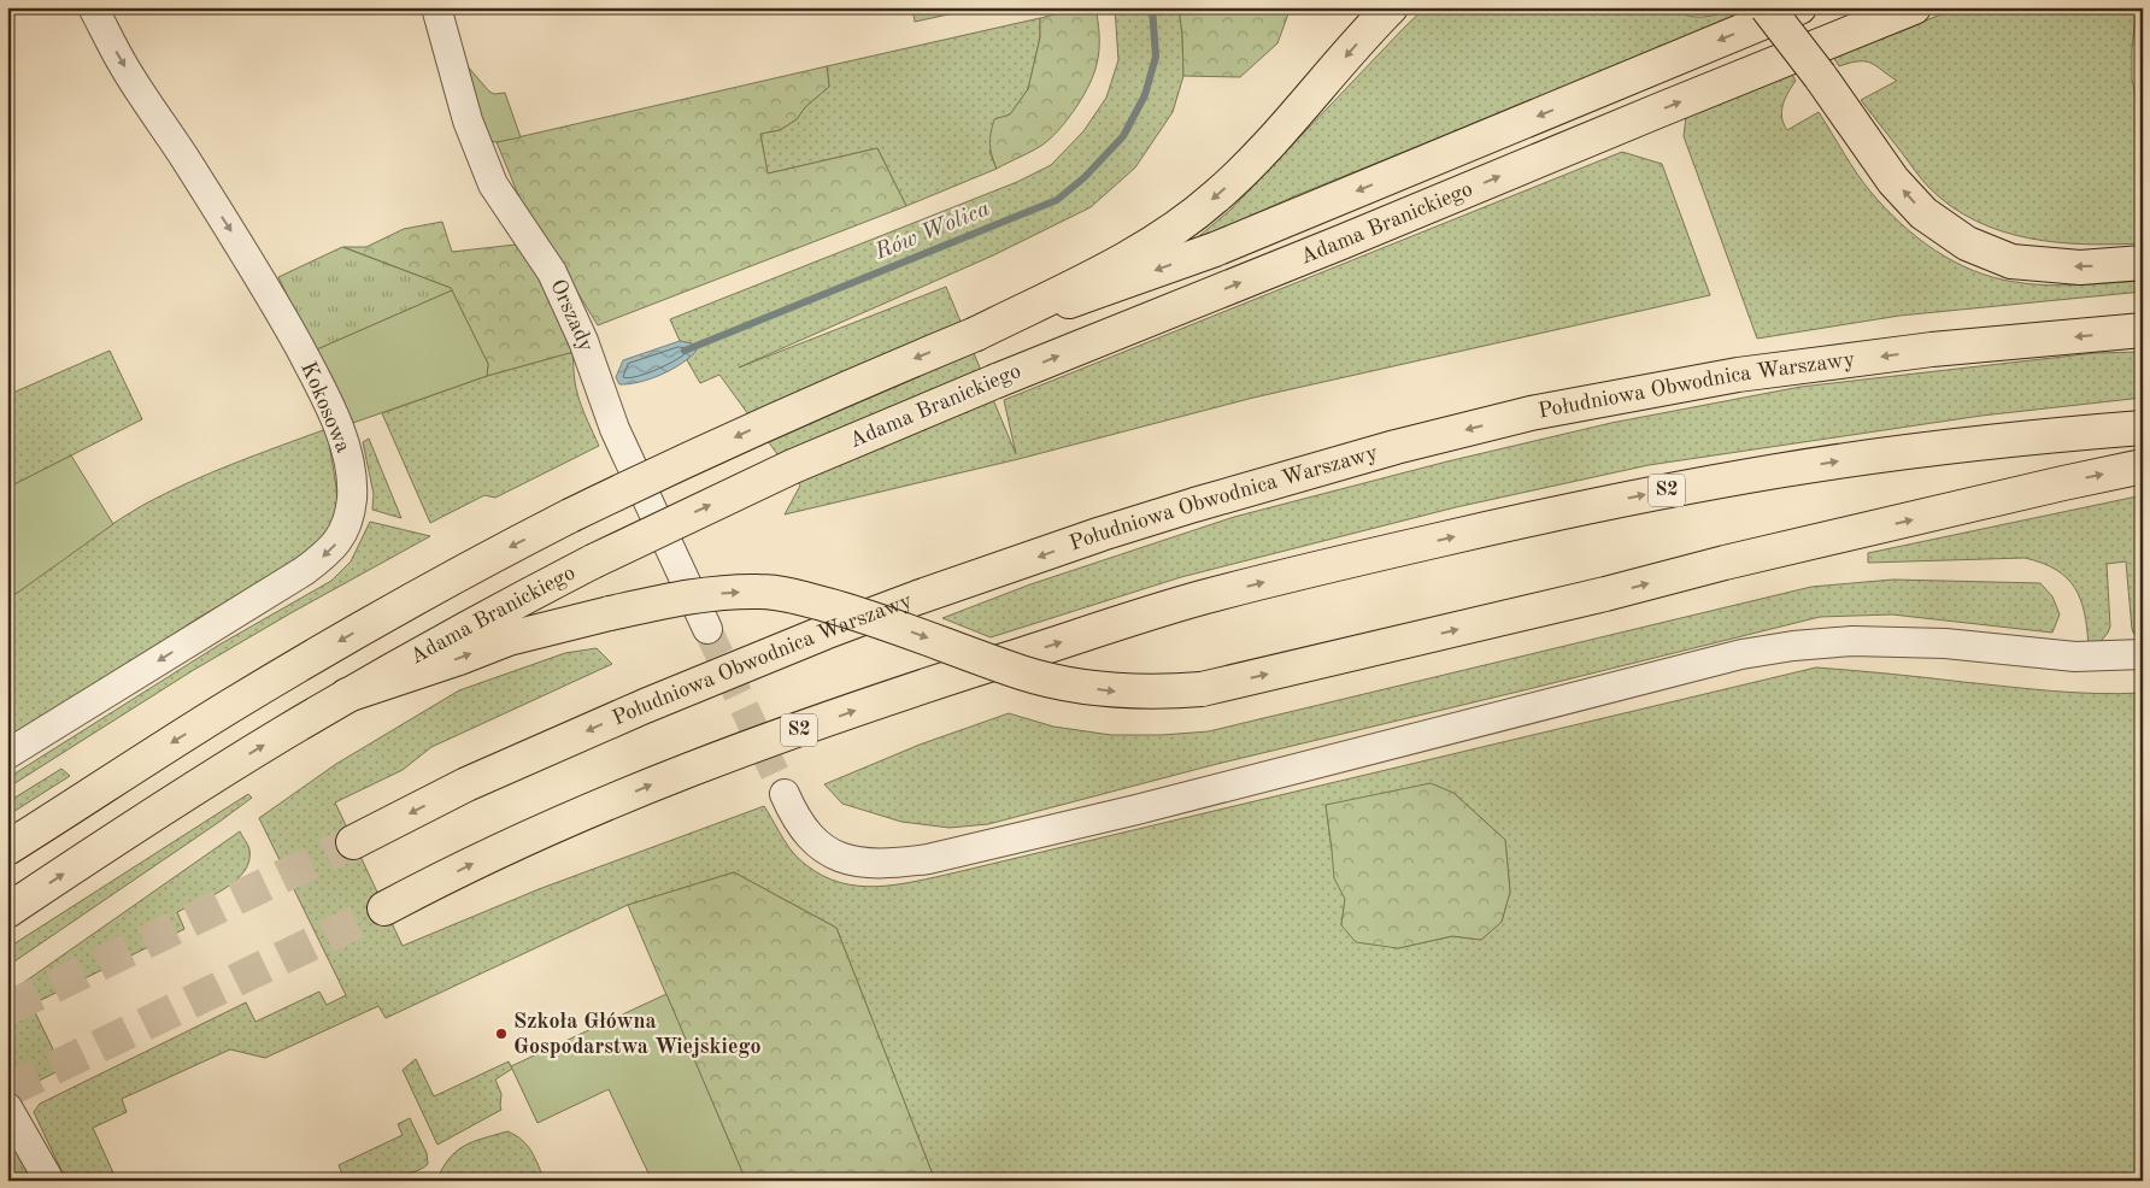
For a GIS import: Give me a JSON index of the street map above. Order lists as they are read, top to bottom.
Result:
{
  "streets": {
    "main road": ["Adama Branickiego", "Południowa Obwodnica Warszawy", "S2"],
    "street": ["Orszady", "Kokosowa"]
  },
  "water": ["Rów Wolica"],
  "places": ["Szkoła Główna Gospodarstwa Wiejskiego"]
}
